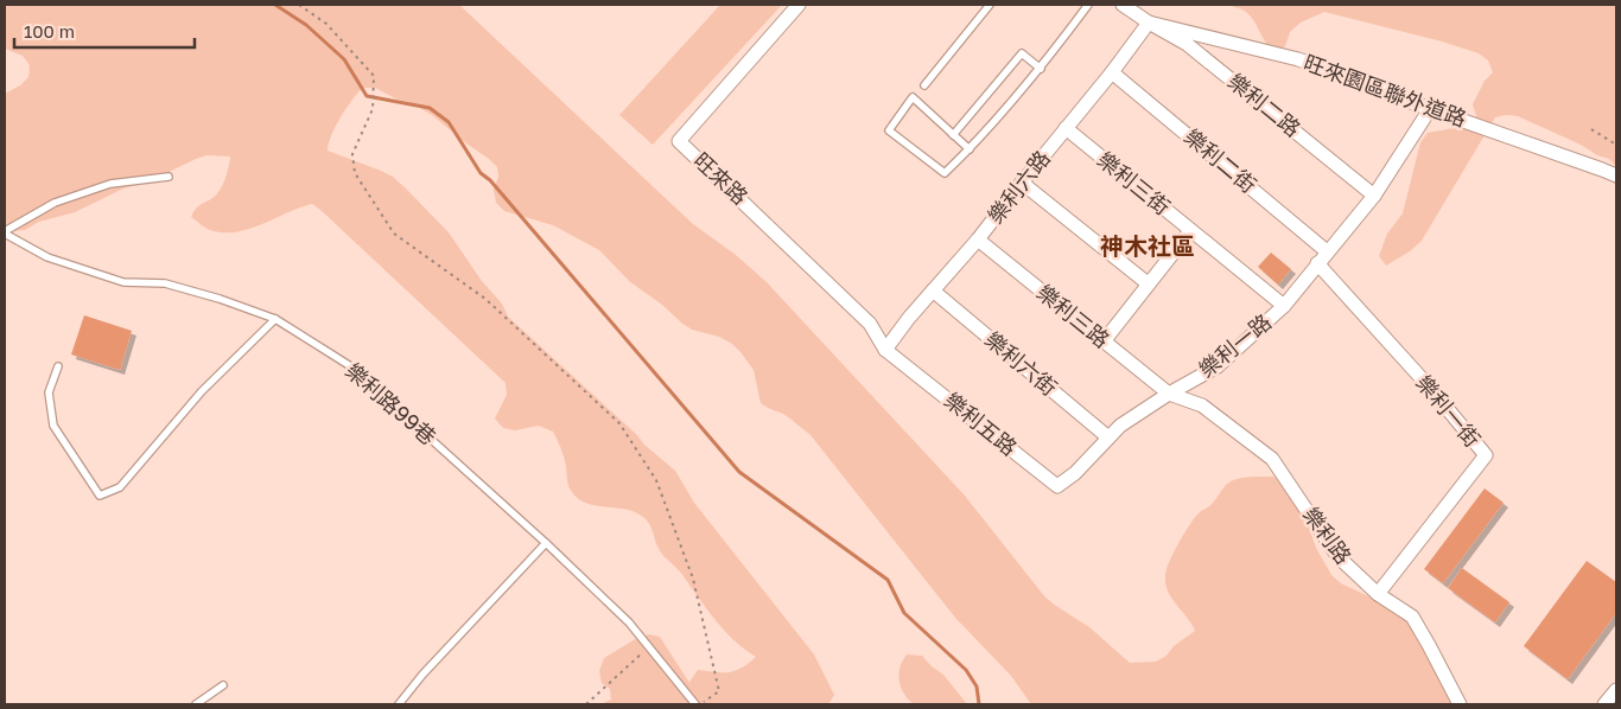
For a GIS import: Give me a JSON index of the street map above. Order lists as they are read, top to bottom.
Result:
{
  "streets": {
    "street": [
      "旺來園區聯外道路",
      "樂利二路",
      "樂利二街",
      "旺來路",
      "樂利三街",
      "樂利六路",
      "樂利三路",
      "樂利一路",
      "樂利六街",
      "樂利一街",
      "樂利五路",
      "樂利路"
    ],
    "lane": ["樂利路99巷"]
  },
  "crossings": [
    ["旺來園區聯外道路", "樂利二路"],
    ["旺來園區聯外道路", "樂利六路"],
    ["旺來園區聯外道路", "樂利一路"],
    ["樂利二路", "樂利六路"],
    ["樂利二路", "樂利一路"],
    ["樂利二街", "樂利六路"],
    ["樂利二街", "樂利一路"],
    ["旺來路", "樂利六路"],
    ["旺來路", "樂利五路"],
    ["樂利三街", "樂利六路"],
    ["樂利三街", "樂利一路"],
    ["樂利六路", "樂利三路"],
    ["樂利六路", "樂利六街"],
    ["樂利六路", "樂利五路"],
    ["樂利三路", "樂利一路"],
    ["樂利三路", "樂利路"],
    ["樂利一路", "樂利六街"],
    ["樂利一路", "樂利一街"],
    ["樂利一路", "樂利五路"],
    ["樂利一路", "樂利路"],
    ["樂利一街", "樂利路"]
  ],
  "districts": ["神木社區"],
  "scale_bar": "100 m"
}
